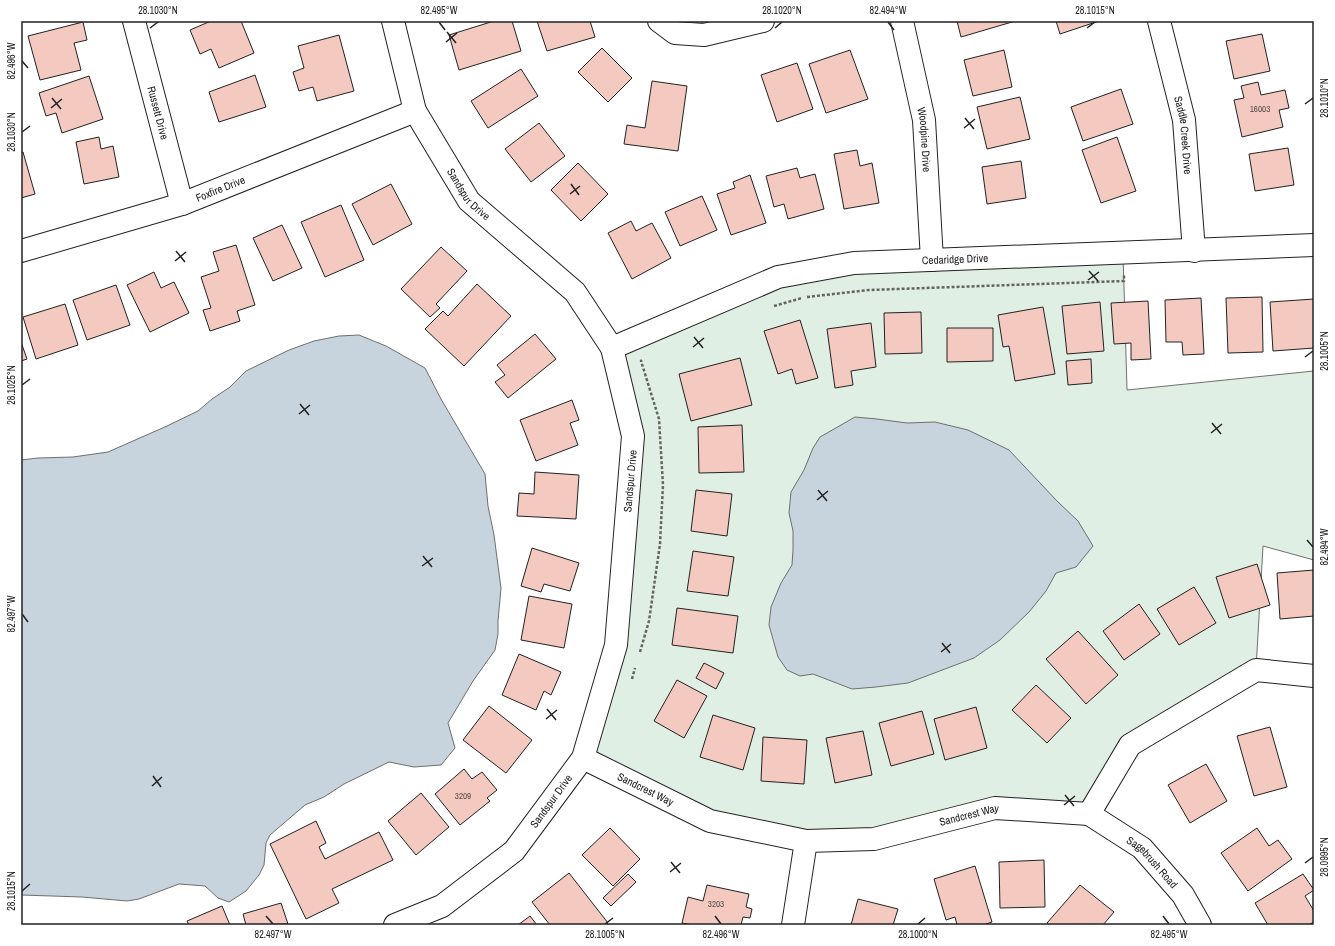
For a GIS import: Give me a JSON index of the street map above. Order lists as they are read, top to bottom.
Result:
{
  "streets": {
    "street": [
      "Russett Drive",
      "Saddle Creek Drive",
      "Woodpine Drive",
      "Foxfire Drive",
      "Sandspur Drive",
      "Cedaridge Drive",
      "Sandcrest Way",
      "Sagebrush Road"
    ]
  },
  "crossings": [
    ["Russett Drive", "Foxfire Drive"],
    ["Saddle Creek Drive", "Cedaridge Drive"],
    ["Woodpine Drive", "Cedaridge Drive"],
    ["Foxfire Drive", "Sandspur Drive"],
    ["Sandspur Drive", "Cedaridge Drive"],
    ["Sandspur Drive", "Sandcrest Way"],
    ["Sandcrest Way", "Sagebrush Road"]
  ],
  "house_numbers": ["16003", "3209", "3203"],
  "coordinates": [
    "28.1030°N",
    "82.495°W",
    "28.1020°N",
    "82.494°W",
    "28.1015°N",
    "82.496°W",
    "28.1010°N",
    "28.1005°N",
    "28.1025°N",
    "82.497°W",
    "28.0995°N",
    "28.1000°N"
  ]
}
